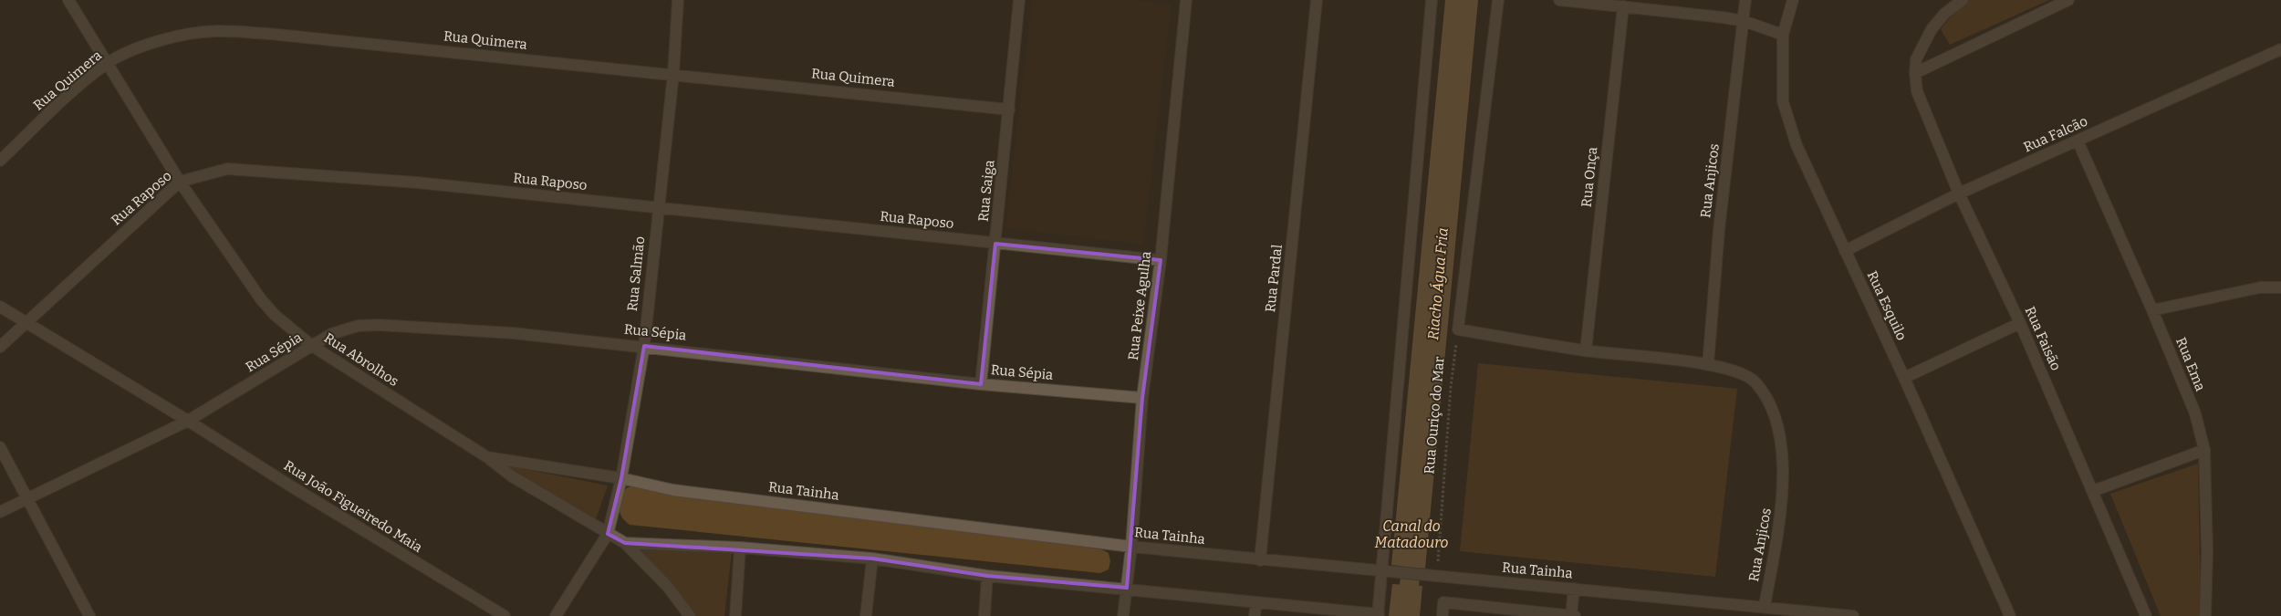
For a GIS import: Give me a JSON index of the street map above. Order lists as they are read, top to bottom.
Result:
{
  "streets": {
    "street": [
      "Rua Quimera",
      "Rua Falcão",
      "Rua Onça",
      "Rua Anjicos",
      "Rua Raposo",
      "Rua Saiga",
      "Rua Salmão",
      "Rua Pardal",
      "Rua Peixe Agulha",
      "Rua Esquilo",
      "Rua Sépia",
      "Rua Faisão",
      "Rua Abrolhos",
      "Rua Ema",
      "Rua Tainha",
      "Rua João Figueiredo Maia"
    ],
    "path": ["Rua Ouriço do Mar"]
  },
  "crossings": [
    ["Rua Quimera", "Rua Saiga"],
    ["Rua Quimera", "Rua Salmão"],
    ["Rua Quimera", "Rua Abrolhos"],
    ["Rua Falcão", "Rua Esquilo"],
    ["Rua Falcão", "Rua Faisão"],
    ["Rua Falcão", "Rua Ema"],
    ["Rua Onça", "Rua Anjicos"],
    ["Rua Anjicos", "Rua Ouriço do Mar"],
    ["Rua Anjicos", "Rua Tainha"],
    ["Rua Raposo", "Rua Saiga"],
    ["Rua Raposo", "Rua Salmão"],
    ["Rua Raposo", "Rua Peixe Agulha"],
    ["Rua Raposo", "Rua Abrolhos"],
    ["Rua Raposo", "Rua João Figueiredo Maia"],
    ["Rua Saiga", "Rua Sépia"],
    ["Rua Salmão", "Rua Sépia"],
    ["Rua Salmão", "Rua Abrolhos"],
    ["Rua Salmão", "Rua Tainha"],
    ["Rua Pardal", "Rua Tainha"],
    ["Rua Peixe Agulha", "Rua Sépia"],
    ["Rua Peixe Agulha", "Rua Tainha"],
    ["Rua Sépia", "Rua Abrolhos"],
    ["Rua Sépia", "Rua João Figueiredo Maia"],
    ["Rua Abrolhos", "Rua Tainha"],
    ["Rua Ouriço do Mar", "Rua Tainha"]
  ],
  "water": ["Riacho Água Fria", "Canal do Matadouro"]
}
